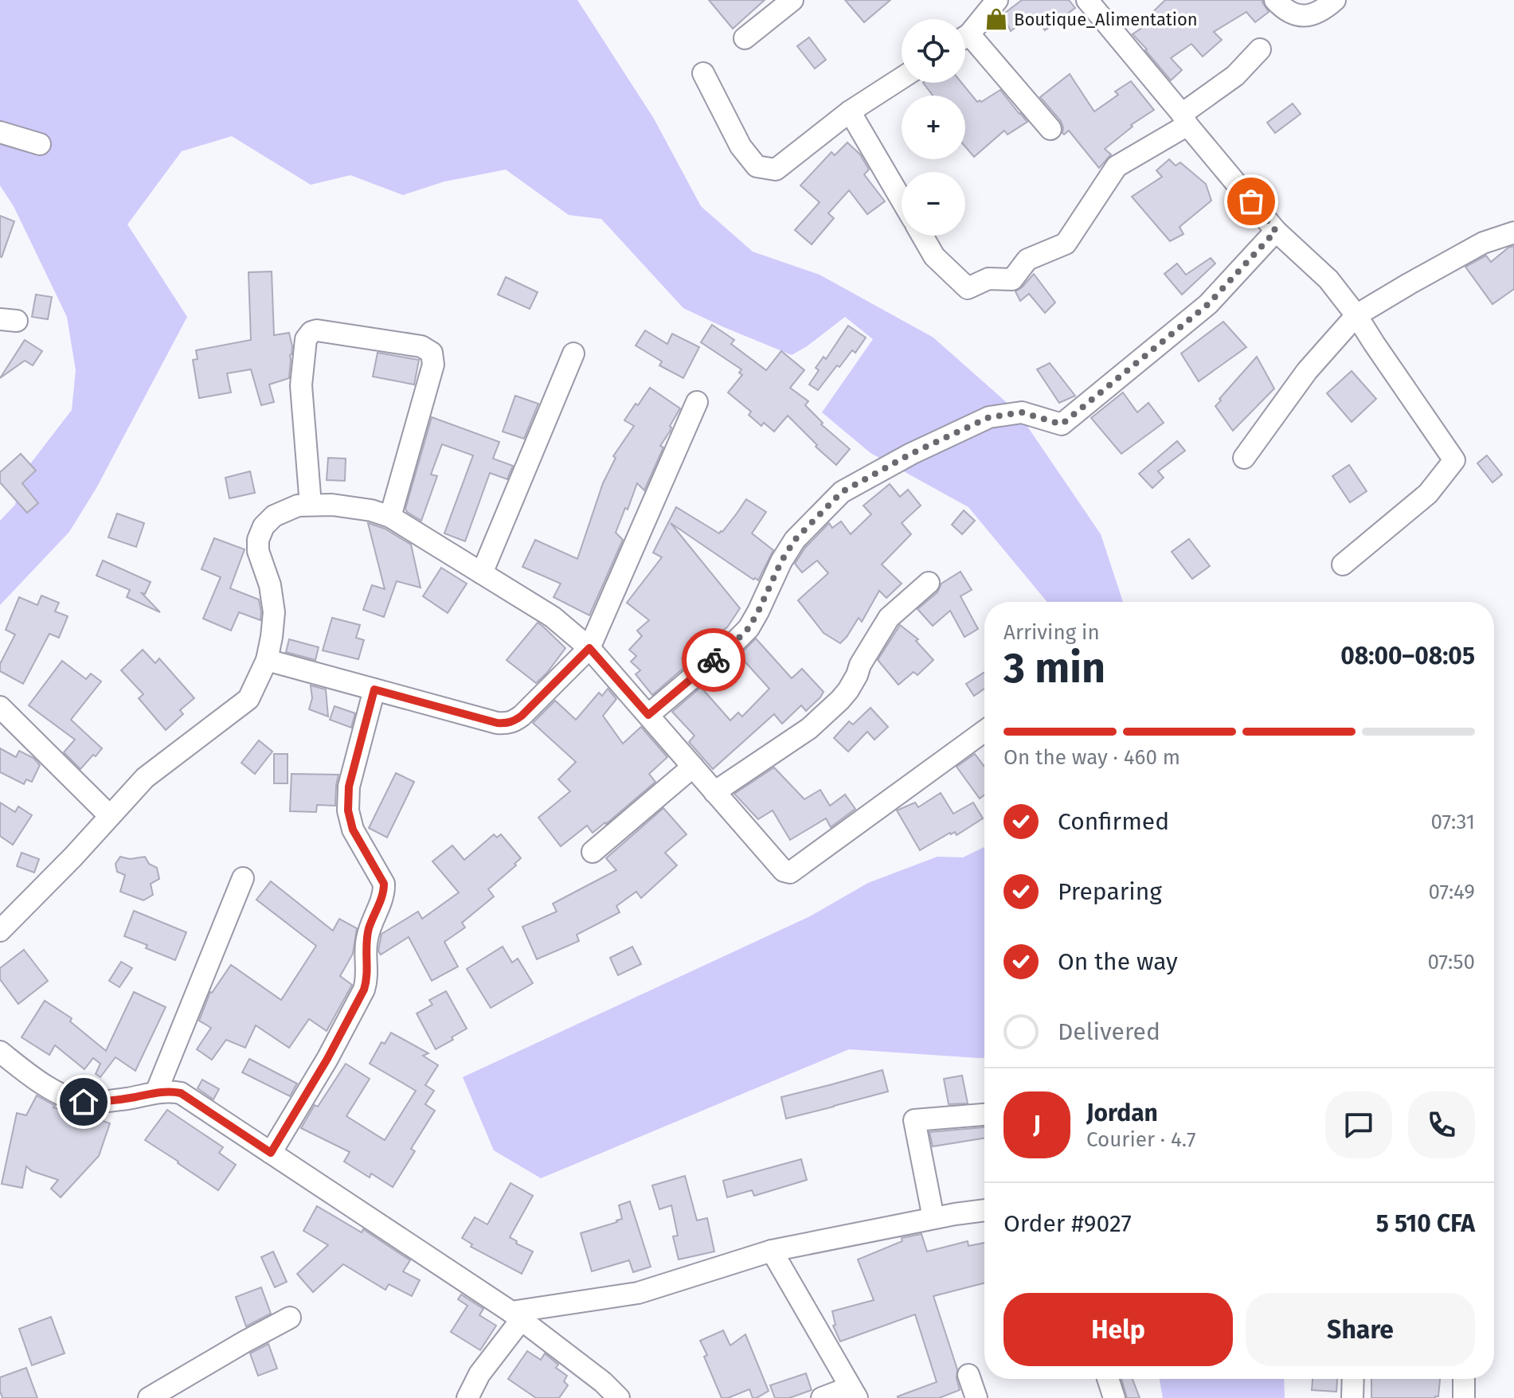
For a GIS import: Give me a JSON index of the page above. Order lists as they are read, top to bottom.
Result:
{
  "places": {
    "shop": ["Boutique_Alimentation"]
  },
  "page": {
    "map_buttons": ["+", "−"],
    "heading": ["3 min", "Arriving in", "08:00–08:05"],
    "panel": [
      "Jordan",
      "Courier · 4.7",
      "Order #9027",
      "5 510 CFA"
    ],
    "bar": "On the way · 460 m",
    "list": [
      ["Confirmed", "07:31"],
      ["Preparing", "07:49"],
      ["On the way", "07:50"],
      "Delivered"
    ],
    "round": "J",
    "buttons": ["Help", "Share"]
  }
}
